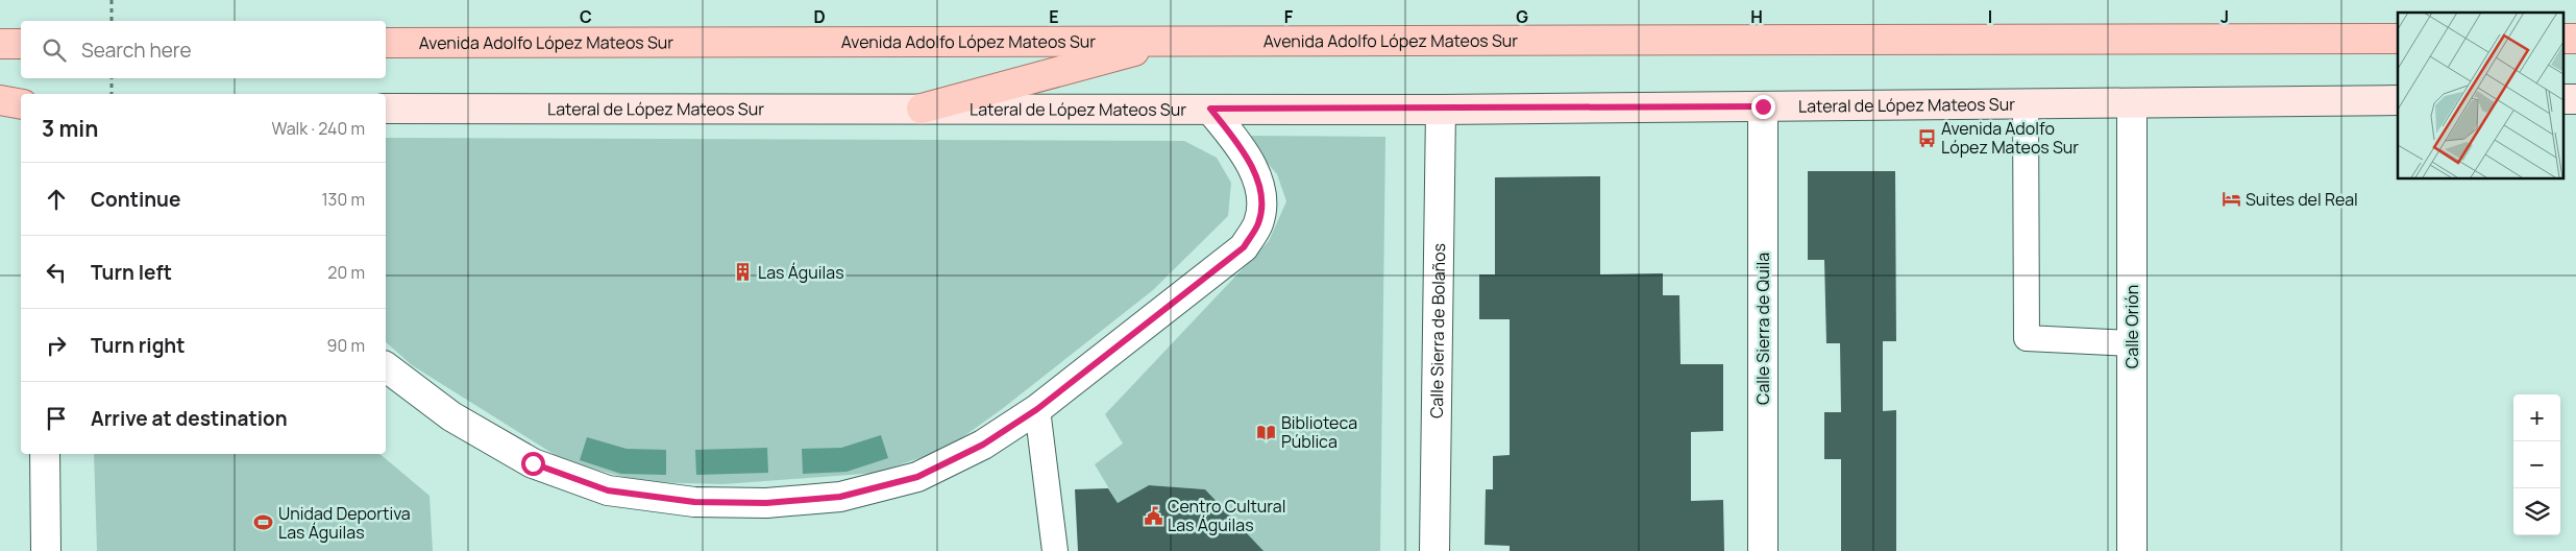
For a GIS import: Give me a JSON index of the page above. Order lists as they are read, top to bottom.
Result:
{
  "streets": {
    "main road": ["Avenida Adolfo López Mateos Sur", "Lateral de López Mateos Sur"],
    "street": ["Calle Orión", "Calle Sierra de Quila", "Calle Sierra de Bolaños"]
  },
  "crossings": [
    ["Lateral de López Mateos Sur", "Calle Orión"],
    ["Lateral de López Mateos Sur", "Calle Sierra de Quila"],
    ["Lateral de López Mateos Sur", "Calle Sierra de Bolaños"]
  ],
  "places": {
    "bus stop": ["Avenida Adolfo López Mateos Sur"],
    "hotel": ["Suites del Real"],
    "building": ["Las Águilas"],
    "library": ["Biblioteca Pública"],
    "public building": ["Centro Cultural Las Águilas"],
    "sports": ["Unidad Deportiva Las Águilas"]
  },
  "page": {
    "search": "Search here",
    "heading": ["3 min", "Walk · 240 m"],
    "list": [
      ["Continue", "130 m"],
      ["Turn left", "20 m"],
      ["Turn right", "90 m"],
      "Arrive at destination"
    ],
    "map_buttons": ["+", "−"]
  },
  "grid": {
    "columns": [
      "C",
      "D",
      "E",
      "F",
      "G",
      "H",
      "I",
      "J"
    ]
  }
}
